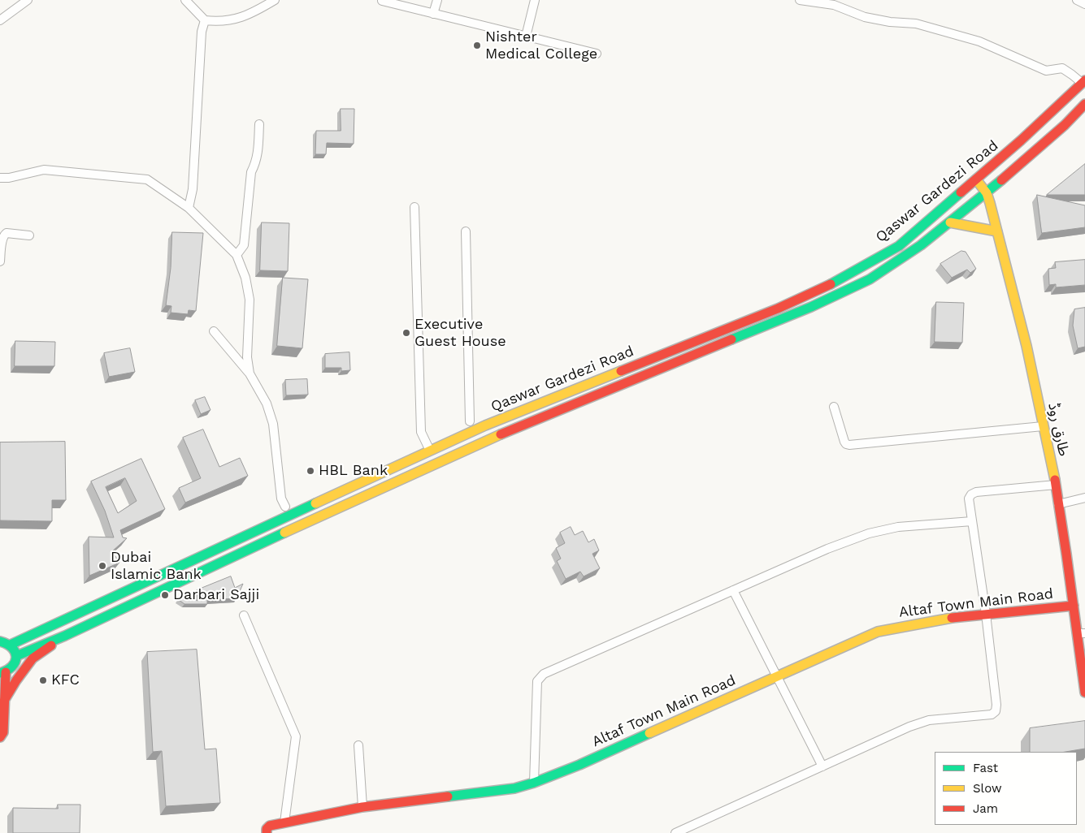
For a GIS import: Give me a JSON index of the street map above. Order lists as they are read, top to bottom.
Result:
{
  "streets": {
    "main road": ["Qaswar Gardezi Road", "طارق روڈ", "Altaf Town Main Road"]
  },
  "crossings": [
    ["Qaswar Gardezi Road", "طارق روڈ"],
    ["طارق روڈ", "Altaf Town Main Road"]
  ],
  "places": [
    "Nishter Medical College",
    "Executive Guest House",
    "HBL Bank",
    "Dubai Islamic Bank",
    "Darbari Sajji",
    "KFC"
  ],
  "legend": ["Fast", "Slow", "Jam"]
}
